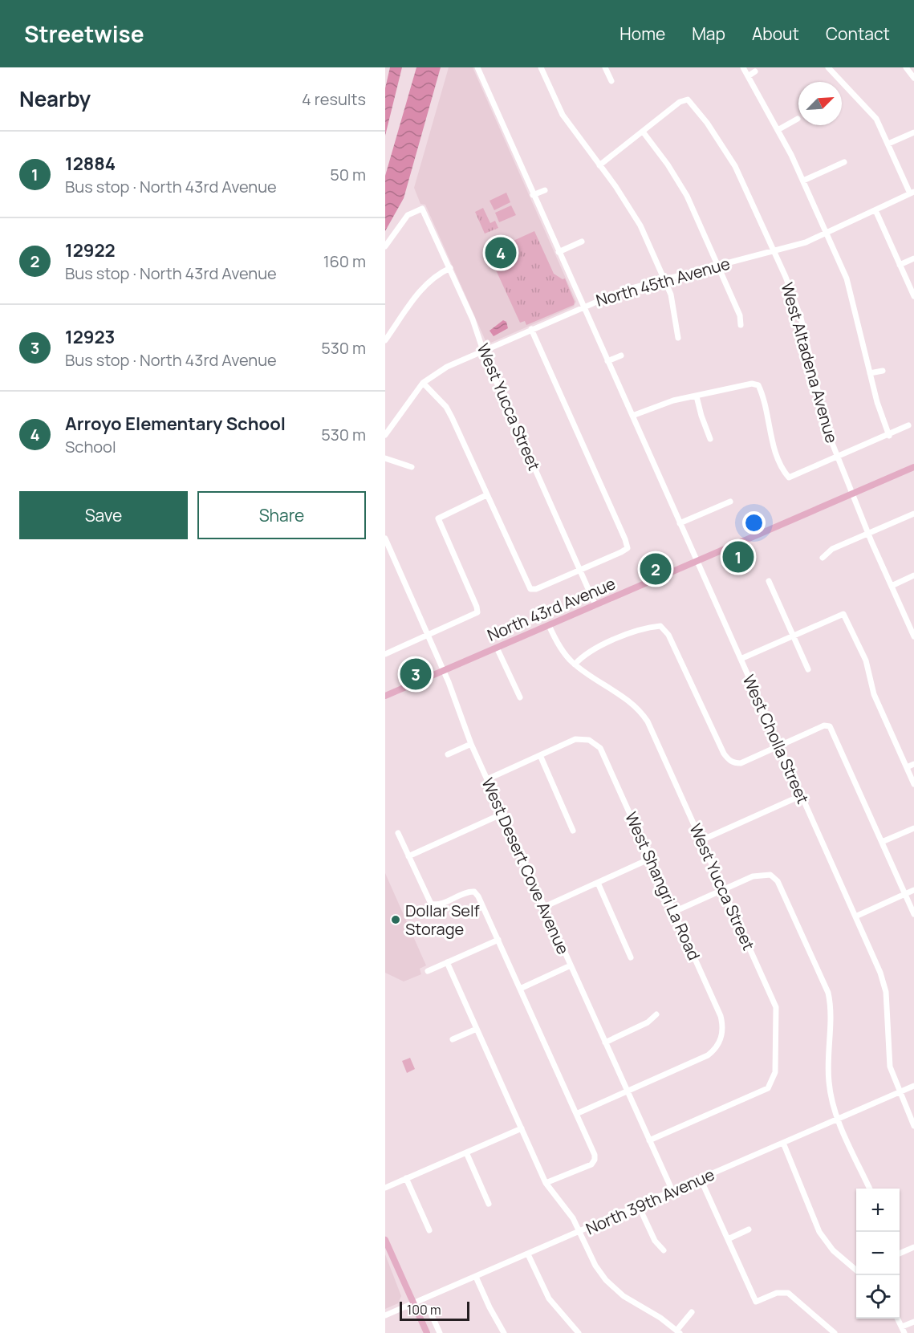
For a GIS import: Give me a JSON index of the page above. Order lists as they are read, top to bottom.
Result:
{
  "streets": {
    "main road": ["North 43rd Avenue"],
    "street": [
      "North 45th Avenue",
      "West Altadena Avenue",
      "West Yucca Street",
      "West Cholla Street",
      "West Desert Cove Avenue",
      "West Shangri La Road",
      "North 39th Avenue"
    ]
  },
  "crossings": [
    ["North 45th Avenue", "West Altadena Avenue"],
    ["North 45th Avenue", "West Yucca Street"],
    ["North 45th Avenue", "West Cholla Street"],
    ["West Altadena Avenue", "North 43rd Avenue"],
    ["West Yucca Street", "North 43rd Avenue"],
    ["West Yucca Street", "West Desert Cove Avenue"],
    ["North 43rd Avenue", "West Cholla Street"],
    ["North 43rd Avenue", "West Desert Cove Avenue"],
    ["West Cholla Street", "North 39th Avenue"],
    ["West Desert Cove Avenue", "West Shangri La Road"],
    ["West Desert Cove Avenue", "North 39th Avenue"]
  ],
  "places": ["Dollar Self Storage"],
  "scale_bar": "100 m",
  "north": "top right",
  "page": {
    "header": "Streetwise",
    "nav": [
      "Home",
      "Map",
      "About",
      "Contact"
    ],
    "heading": ["Nearby", "4 results"],
    "list": [
      {
        "mark": "1",
        "name": "12884",
        "note": "Bus stop · North 43rd Avenue",
        "value": "50 m"
      },
      {
        "mark": "2",
        "name": "12922",
        "note": "Bus stop · North 43rd Avenue",
        "value": "160 m"
      },
      {
        "mark": "3",
        "name": "12923",
        "note": "Bus stop · North 43rd Avenue",
        "value": "530 m"
      },
      {
        "mark": "4",
        "name": "Arroyo Elementary School",
        "note": "School",
        "value": "530 m"
      }
    ],
    "pins": [
      "4",
      "1",
      "2",
      "3"
    ],
    "buttons": ["Save", "Share"],
    "map_buttons": ["+", "−"],
    "scale": "100 m"
  }
}
